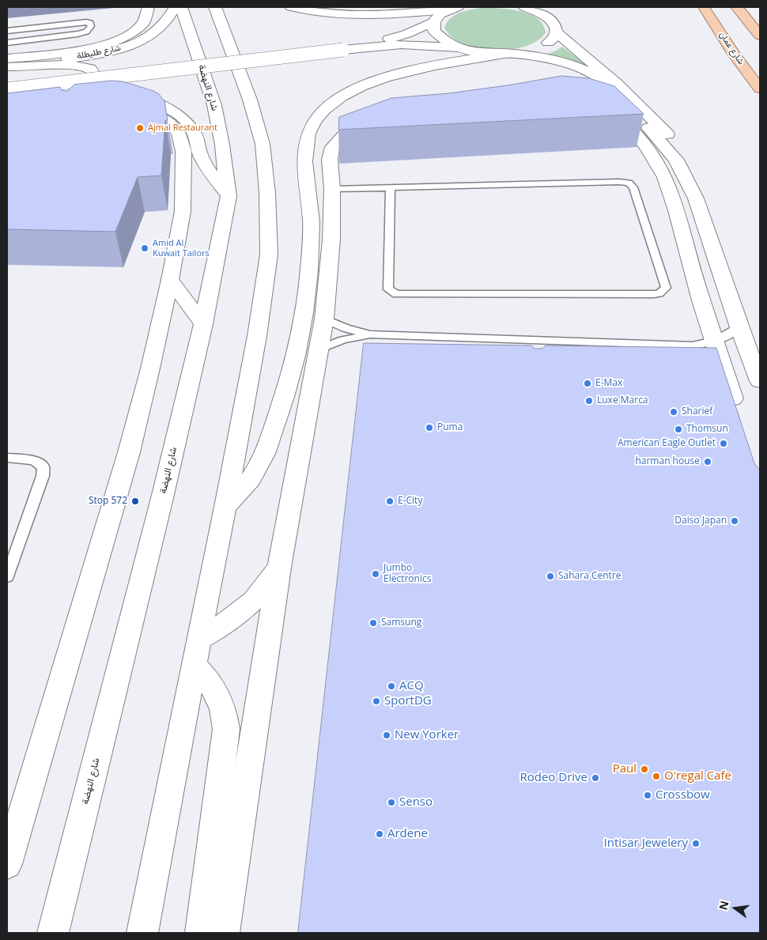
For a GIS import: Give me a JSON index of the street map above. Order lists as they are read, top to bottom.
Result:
{
  "streets": {
    "main road": ["شارع عمان"],
    "street": ["شارع طليطلة", "شارع النهضة"]
  },
  "places": [
    "Ajmal Restaurant",
    "Amid Al Kuwait Tailors",
    "E-Max",
    "Luxe Marca",
    "Sharief",
    "Puma",
    "Thomsun",
    "American Eagle Outlet",
    "harman house",
    "Stop 572",
    "E-City",
    "Daiso Japan",
    "Jumbo Electronics",
    "Sahara Centre",
    "Samsung",
    "ACQ",
    "SportDG",
    "New Yorker",
    "Paul",
    "O'regal Cafe",
    "Rodeo Drive",
    "Crossbow",
    "Senso",
    "Ardene",
    "Intisar Jewelery"
  ],
  "north": "left"
}
